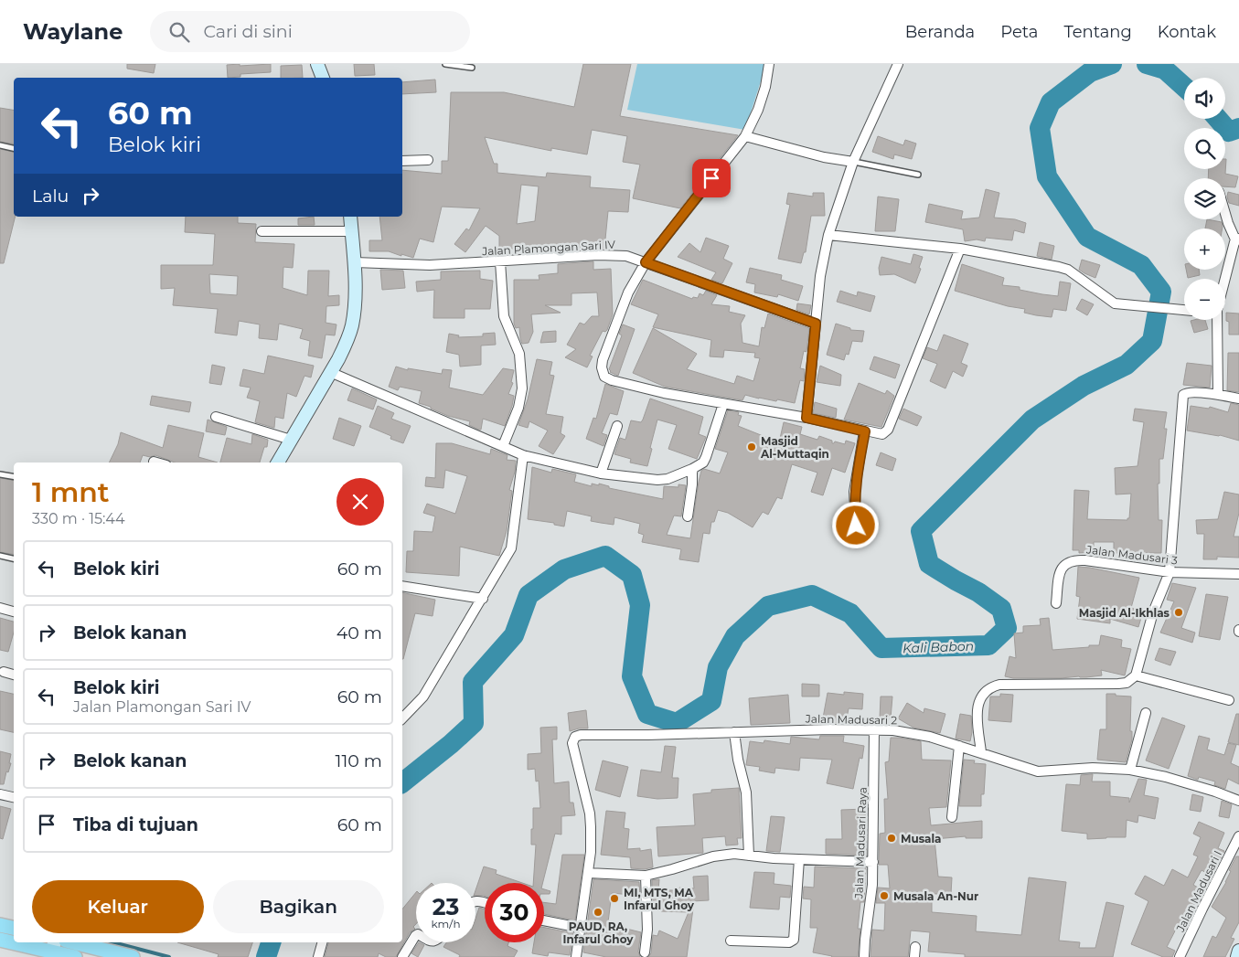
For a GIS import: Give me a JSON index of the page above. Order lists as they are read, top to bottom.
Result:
{
  "streets": {
    "street": [
      "Jalan Plamongan Sari IV",
      "Jalan Madusari 3",
      "Jalan Madusari 2",
      "Jalan Madusari Raya",
      "Jalan Madusari I"
    ]
  },
  "crossings": [
    ["Jalan Madusari 2", "Jalan Madusari Raya"]
  ],
  "water": ["Kali Babon"],
  "places": [
    "Masjid Al-Muttaqin",
    "Masjid Al-Ikhlas",
    "Musala",
    "Musala An-Nur",
    "MI, MTS, MA Infarul Ghoy",
    "PAUD, RA, Infarul Ghoy"
  ],
  "page": {
    "header": "Waylane",
    "search": "Cari di sini",
    "nav": [
      "Beranda",
      "Peta",
      "Tentang",
      "Kontak"
    ],
    "map_buttons": ["+", "−"],
    "turn": ["60 m", "Belok kiri"],
    "then": "Lalu",
    "heading": ["1 mnt", "330 m · 15:44"],
    "list": [
      {
        "name": "Belok kiri",
        "value": "60 m"
      },
      {
        "name": "Belok kanan",
        "value": "40 m"
      },
      {
        "name": "Belok kiri",
        "note": "Jalan Plamongan Sari IV",
        "value": "60 m"
      },
      {
        "name": "Belok kanan",
        "value": "110 m"
      },
      {
        "name": "Tiba di tujuan",
        "value": "60 m"
      }
    ],
    "buttons": ["Keluar", "Bagikan"],
    "speed": "23 km/h",
    "limit": "30"
  }
}
